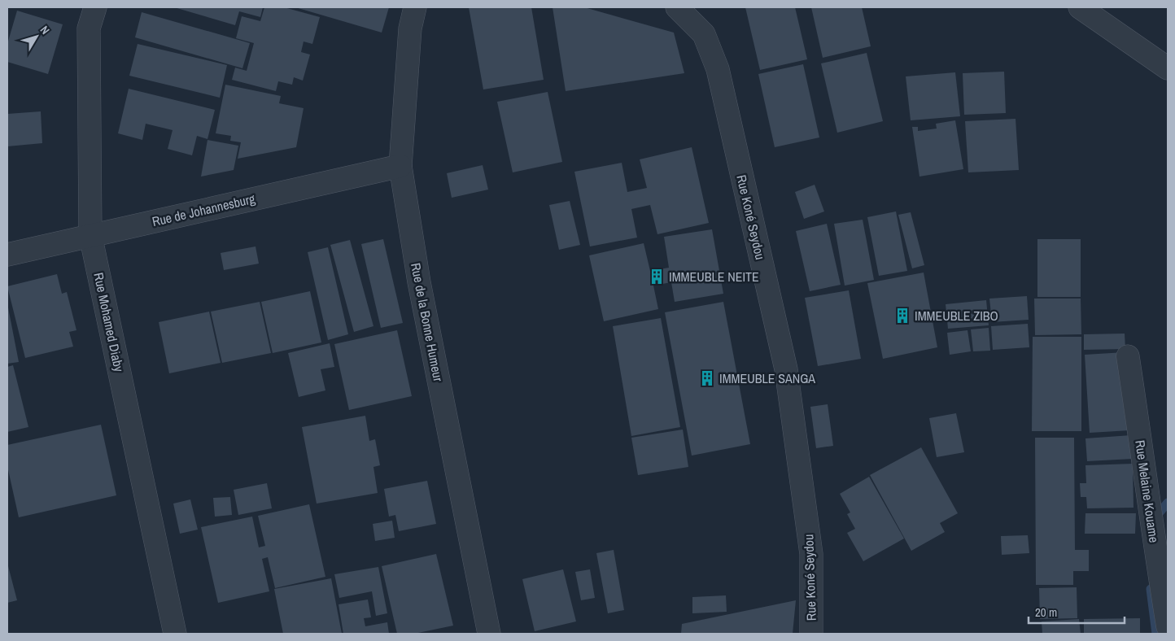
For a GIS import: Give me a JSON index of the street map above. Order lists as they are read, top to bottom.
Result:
{
  "streets": {
    "street": [
      "Rue de Johannesburg",
      "Rue Koné Seydou",
      "Rue Mohamed Diaby",
      "Rue de la Bonne Humeur",
      "Rue Melaine Kouame"
    ]
  },
  "crossings": [
    ["Rue de Johannesburg", "Rue Mohamed Diaby"],
    ["Rue de Johannesburg", "Rue de la Bonne Humeur"]
  ],
  "places": {
    "building": ["IMMEUBLE NEITE", "IMMEUBLE ZIBO", "IMMEUBLE SANGA"]
  },
  "scale_bar": "20 m",
  "north": "top right"
}
